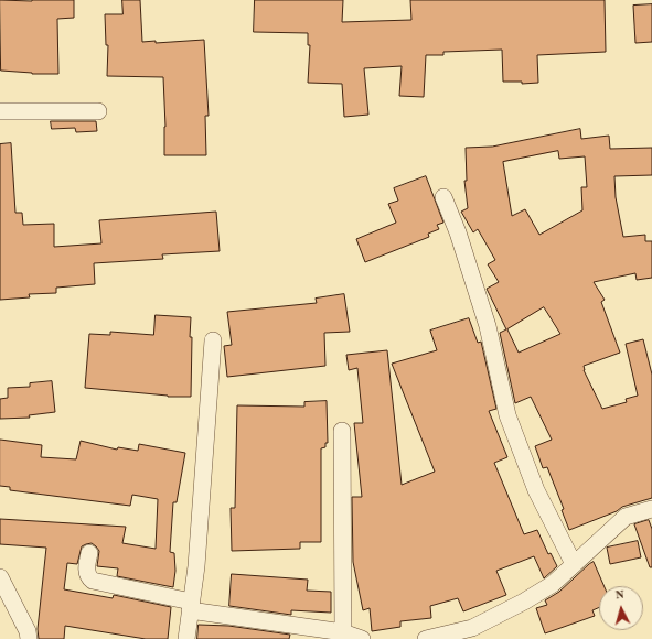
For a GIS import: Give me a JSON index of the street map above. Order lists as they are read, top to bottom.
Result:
{
  "north": "top"
}
